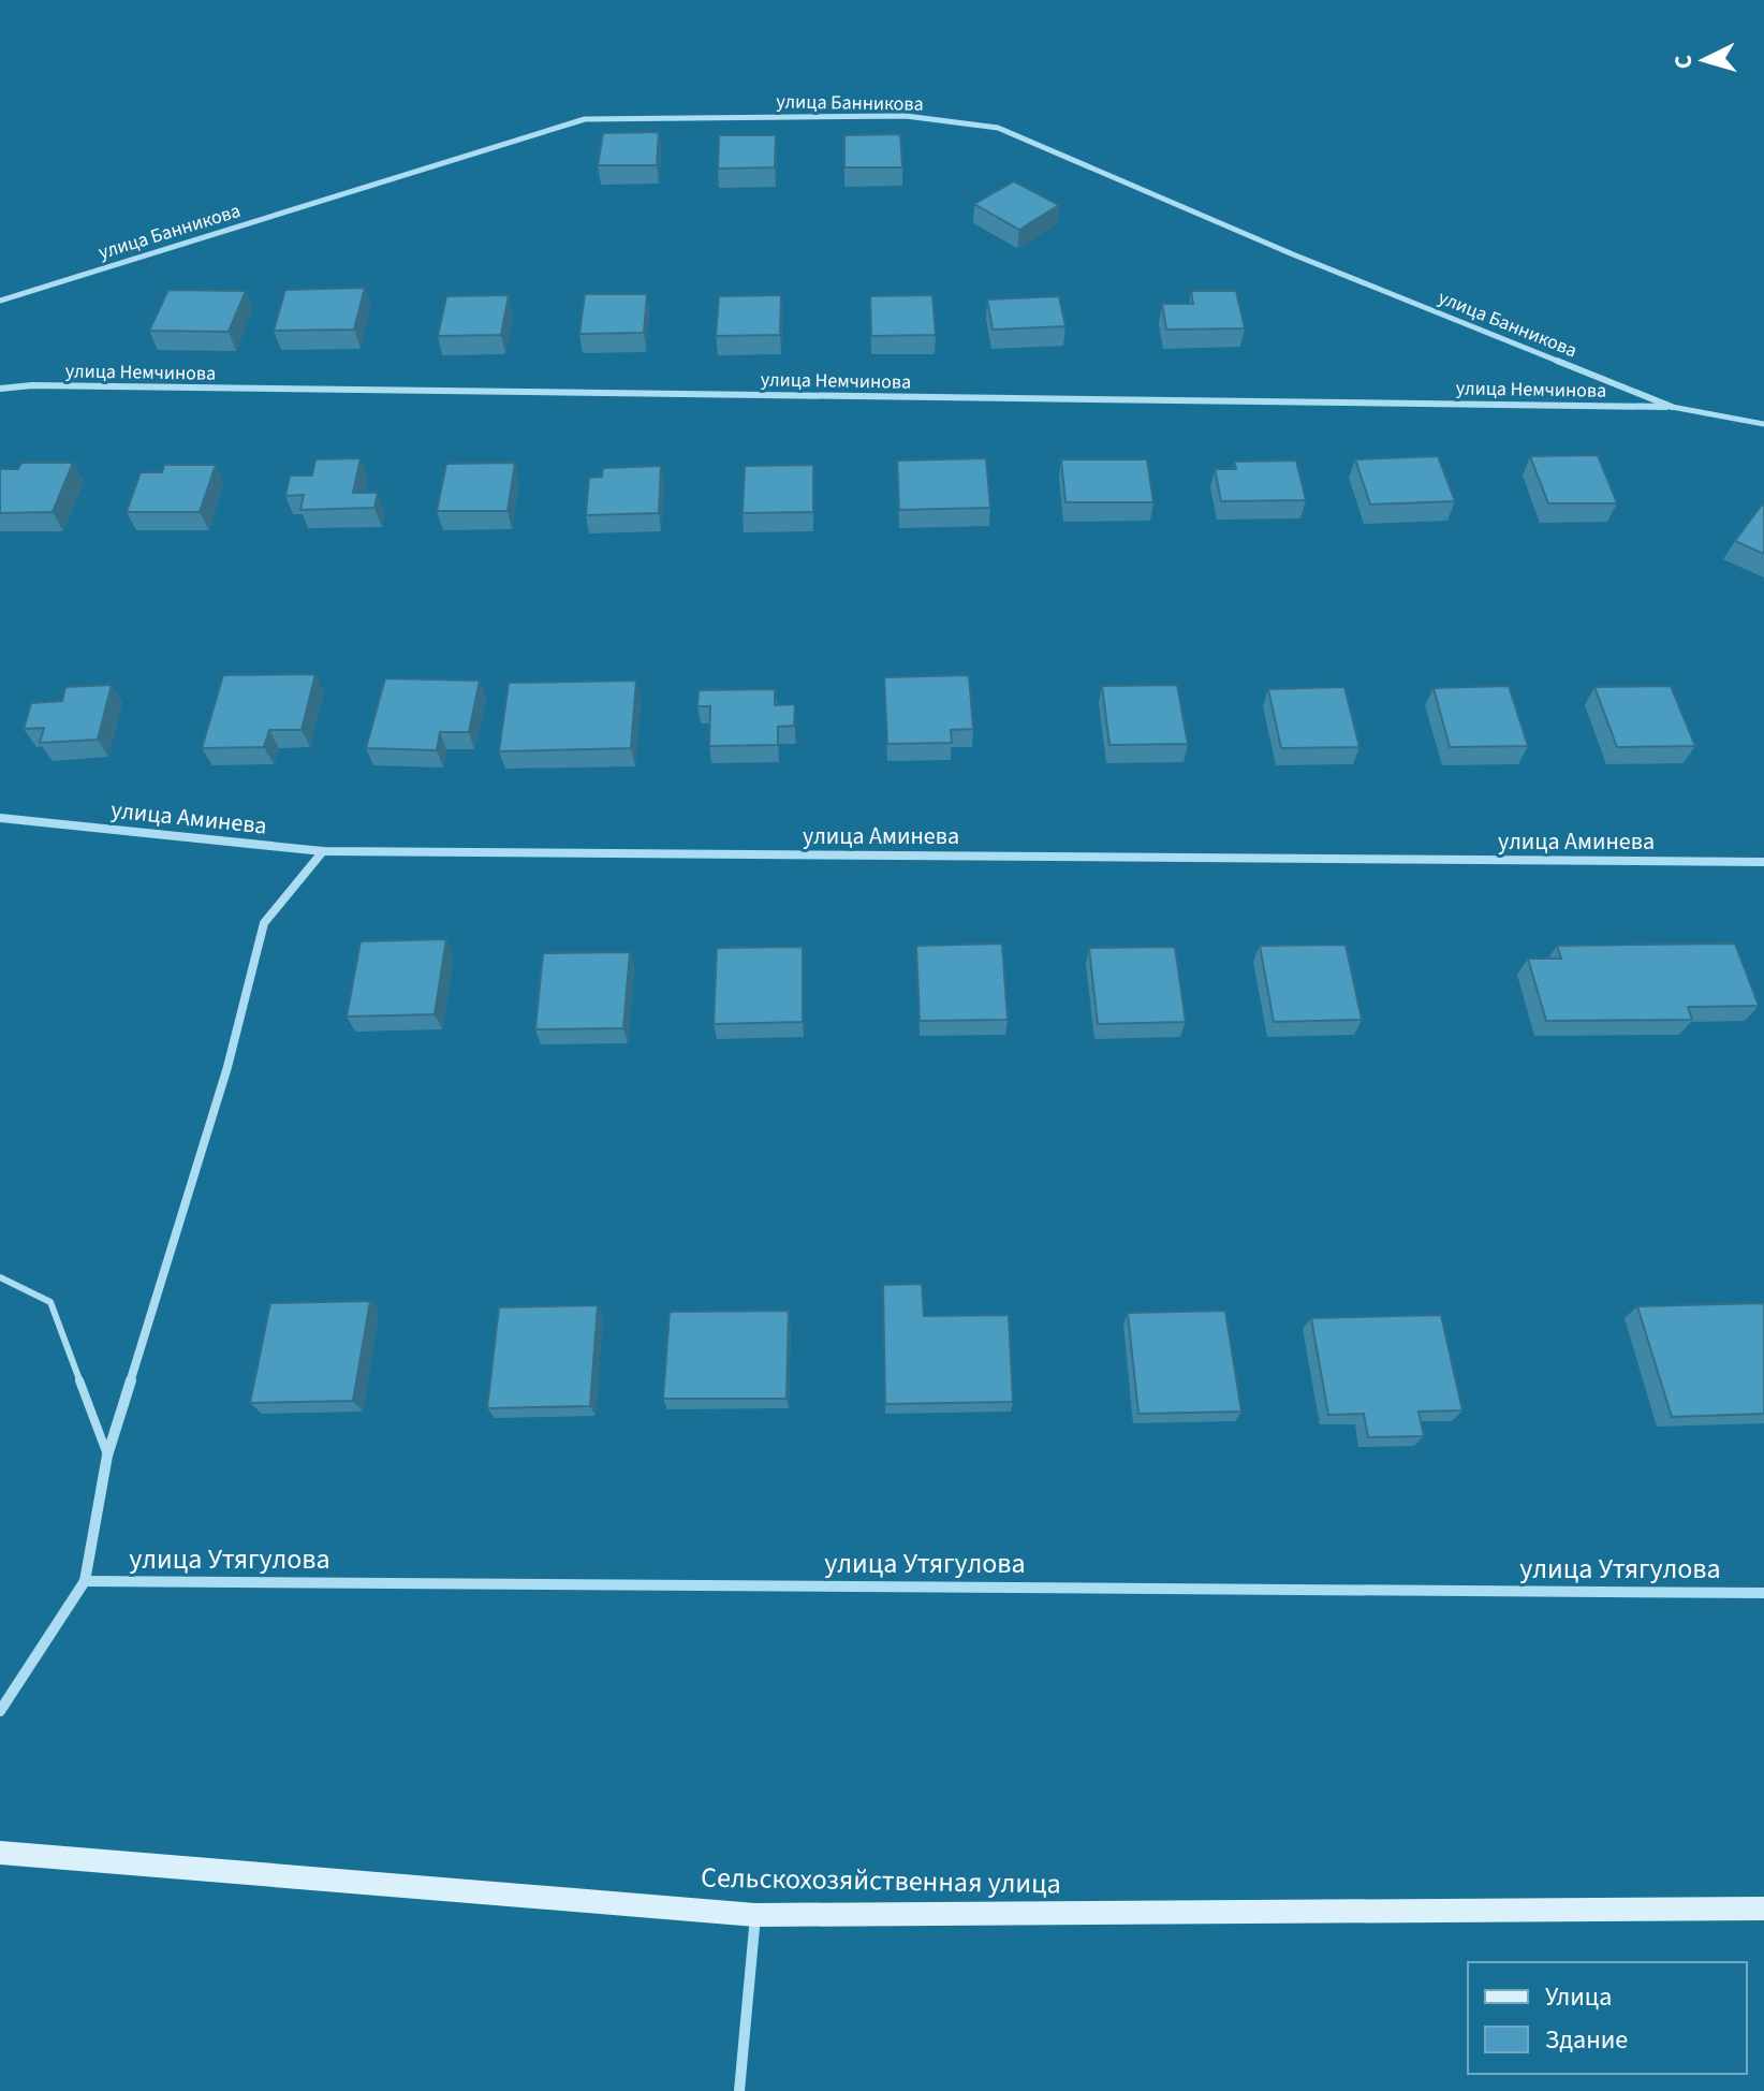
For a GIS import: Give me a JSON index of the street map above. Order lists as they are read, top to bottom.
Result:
{
  "streets": {
    "main road": ["Сельскохозяйственная улица"],
    "street": [
      "улица Банникова",
      "улица Немчинова",
      "улица Аминева",
      "улица Утягулова"
    ]
  },
  "crossings": [
    ["улица Банникова", "улица Немчинова"]
  ],
  "legend": ["Улица", "Здание"],
  "north": "left"
}
